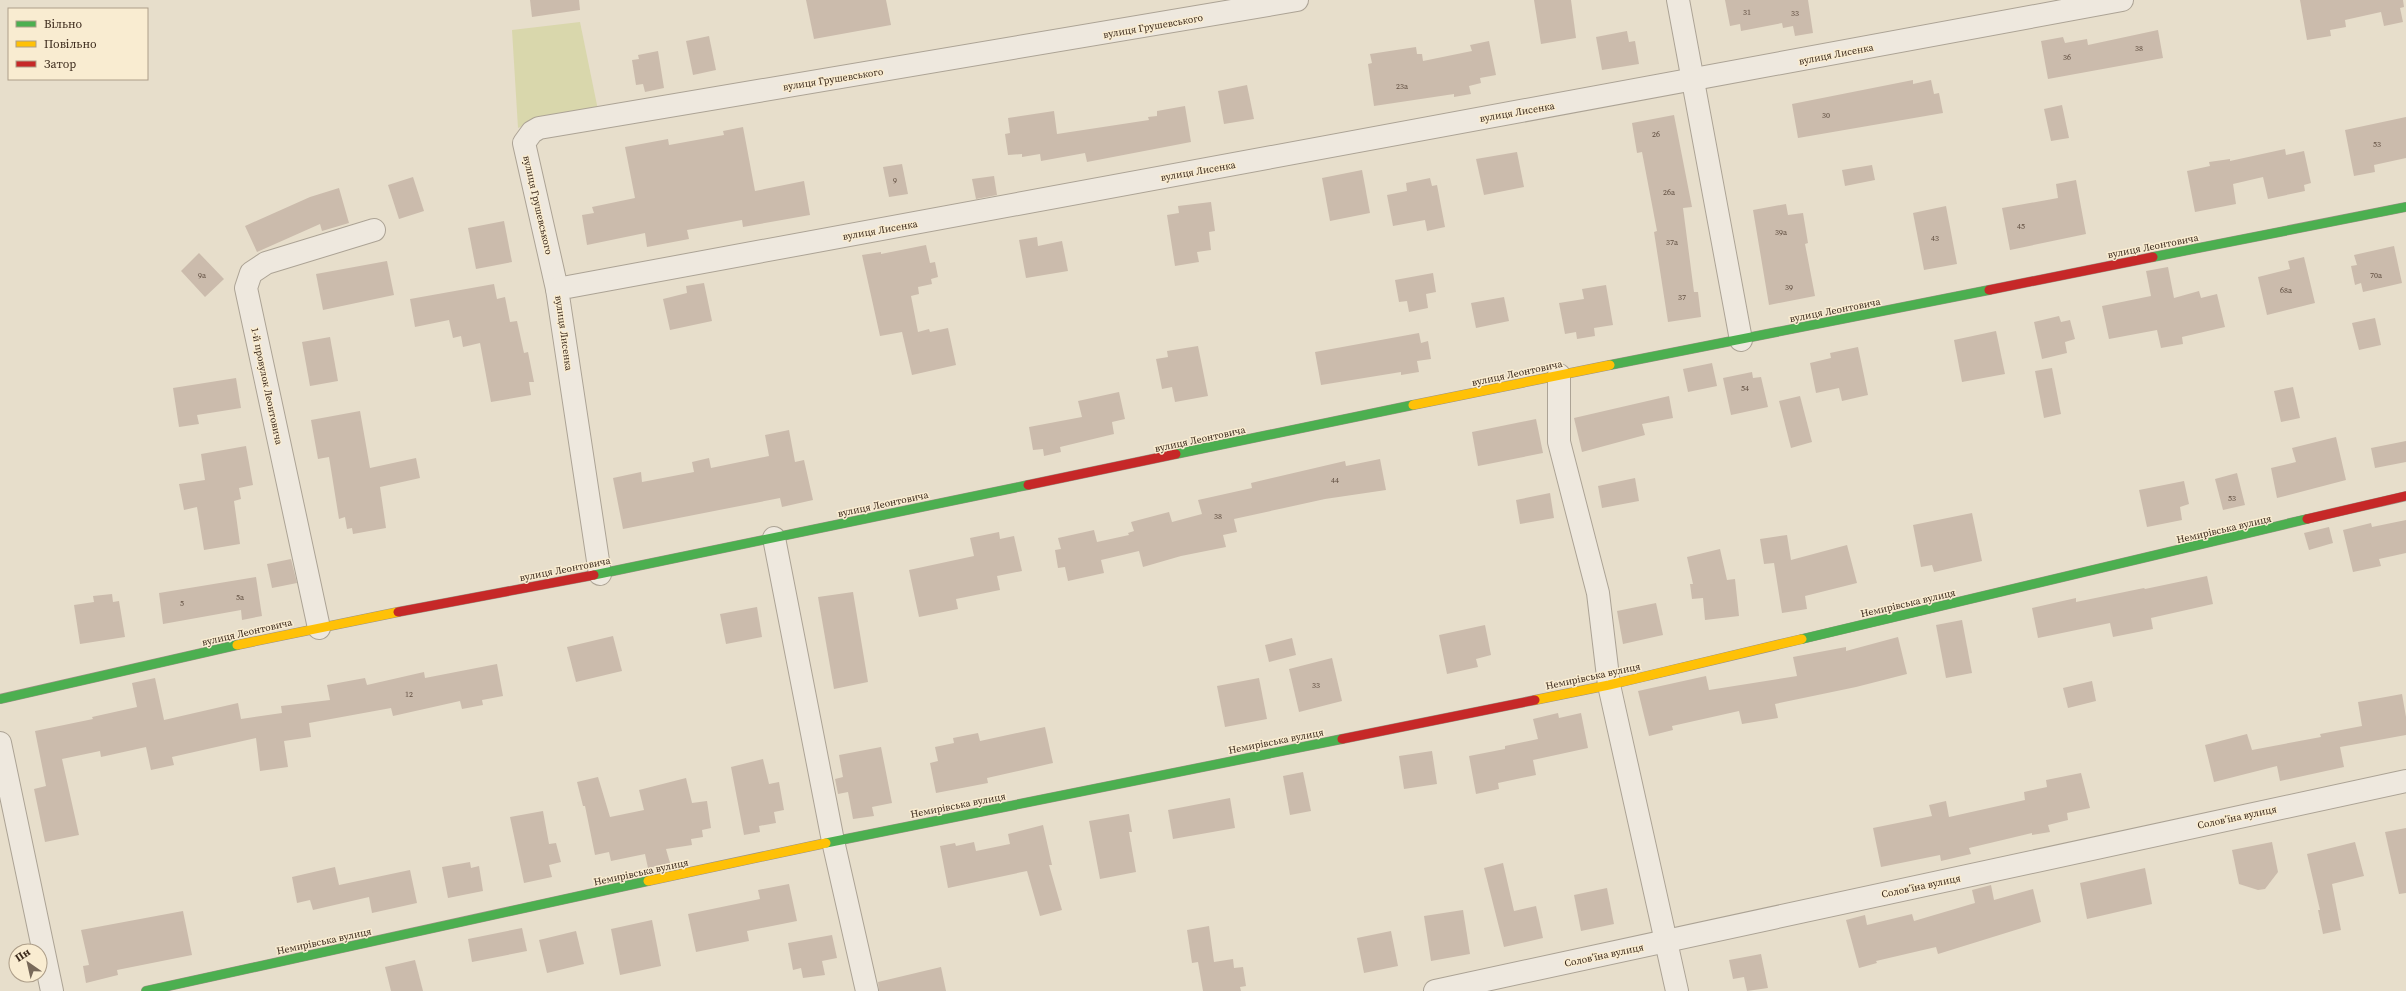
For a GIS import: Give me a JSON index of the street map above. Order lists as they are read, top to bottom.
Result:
{
  "streets": {
    "street": [
      "вулиця Грушевського",
      "вулиця Лисенка",
      "вулиця Леонтовича",
      "1-й провулок Леонтовича",
      "Немирівська вулиця",
      "Соловʼїна вулиця"
    ]
  },
  "crossings": [
    ["вулиця Грушевського", "вулиця Лисенка"],
    ["вулиця Лисенка", "вулиця Леонтовича"],
    ["вулиця Леонтовича", "1-й провулок Леонтовича"]
  ],
  "house_numbers": [
    "31",
    "33",
    "38",
    "36",
    "23а",
    "30",
    "26",
    "53",
    "9",
    "26а",
    "45",
    "39а",
    "43",
    "37а",
    "9а",
    "70а",
    "39",
    "68а",
    "37",
    "54",
    "44",
    "53",
    "38",
    "5а",
    "5",
    "33",
    "12"
  ],
  "legend": ["Вільно", "Повільно", "Затор"],
  "north": "top left"
}
